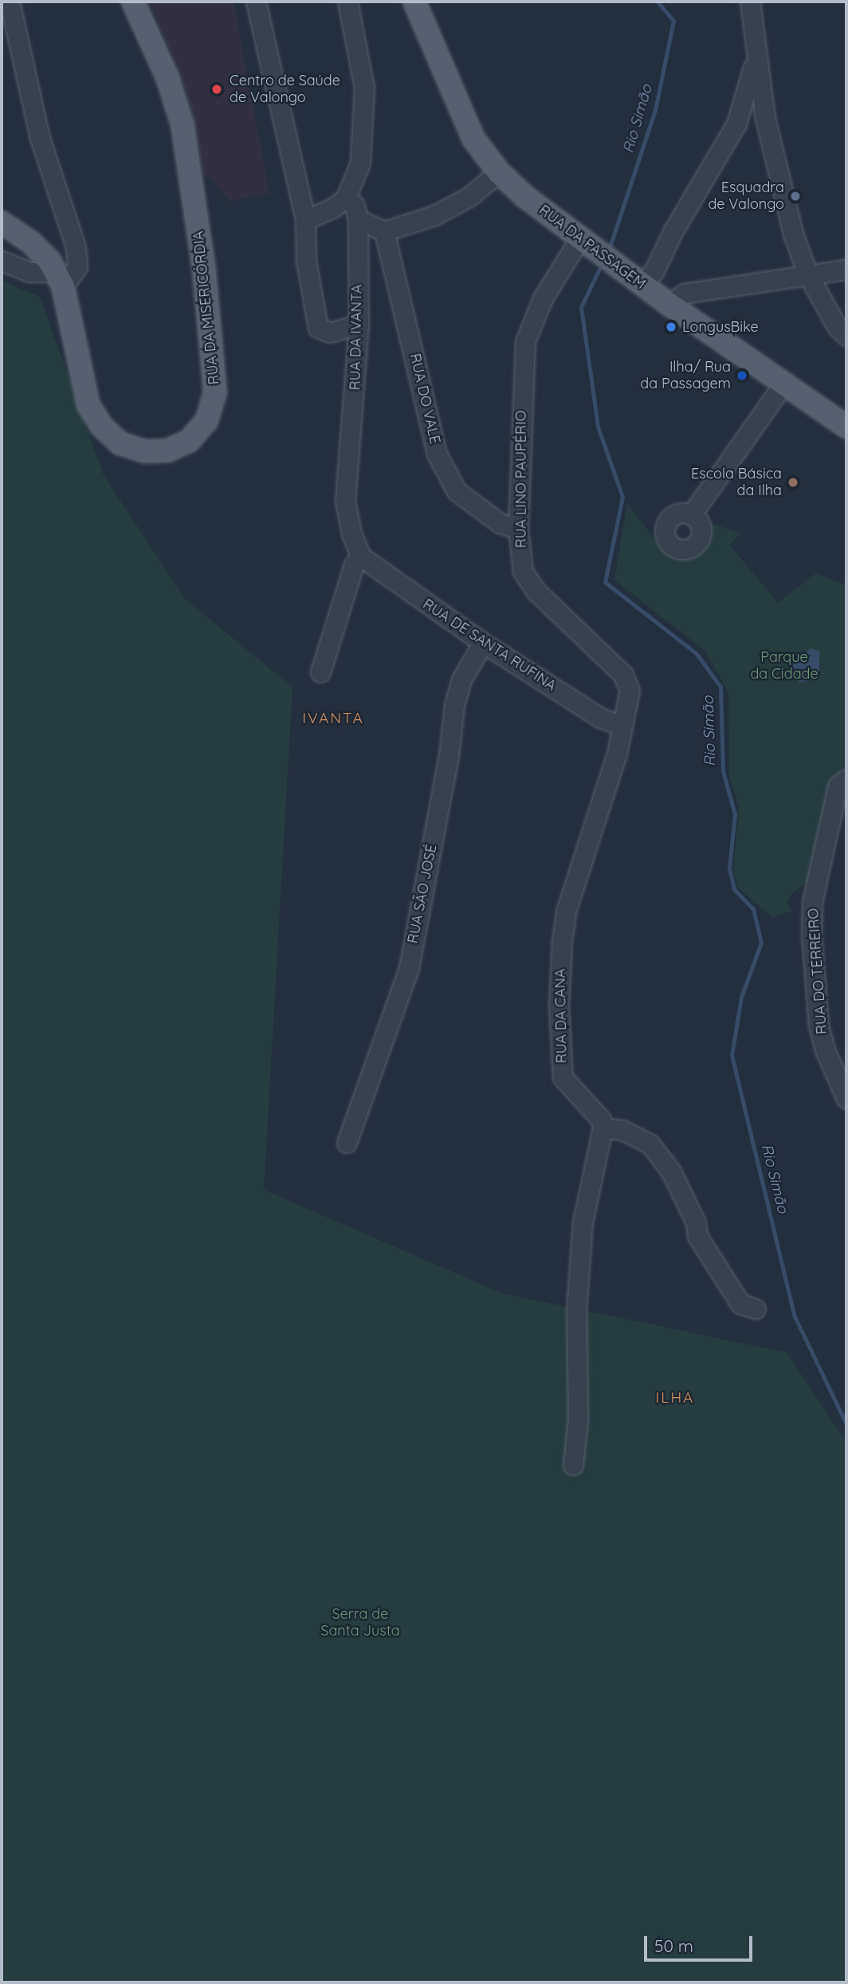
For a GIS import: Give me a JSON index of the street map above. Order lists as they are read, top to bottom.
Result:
{
  "streets": {
    "main road": ["RUA DA PASSAGEM", "RUA DA MISERICÓRDIA"],
    "street": [
      "RUA DA IVANTA",
      "RUA DO VALE",
      "RUA LINO PAUPÉRIO",
      "RUA DE SANTA RUFINA",
      "RUA SÃO JOSÉ",
      "RUA DO TERREIRO",
      "RUA DA CANA"
    ]
  },
  "crossings": [
    ["RUA DA PASSAGEM", "RUA LINO PAUPÉRIO"],
    ["RUA DA IVANTA", "RUA DE SANTA RUFINA"],
    ["RUA DO VALE", "RUA LINO PAUPÉRIO"],
    ["RUA LINO PAUPÉRIO", "RUA DE SANTA RUFINA"],
    ["RUA LINO PAUPÉRIO", "RUA DA CANA"],
    ["RUA DE SANTA RUFINA", "RUA SÃO JOSÉ"],
    ["RUA DE SANTA RUFINA", "RUA DA CANA"]
  ],
  "districts": ["IVANTA", "ILHA"],
  "water": ["Rio Simão"],
  "parks": ["Parque da Cidade", "Serra de Santa Justa"],
  "places": [
    "Centro de Saúde de Valongo",
    "Esquadra de Valongo",
    "LongusBike",
    "Ilha/ Rua da Passagem",
    "Escola Básica da Ilha"
  ],
  "scale_bar": "50 m"
}
